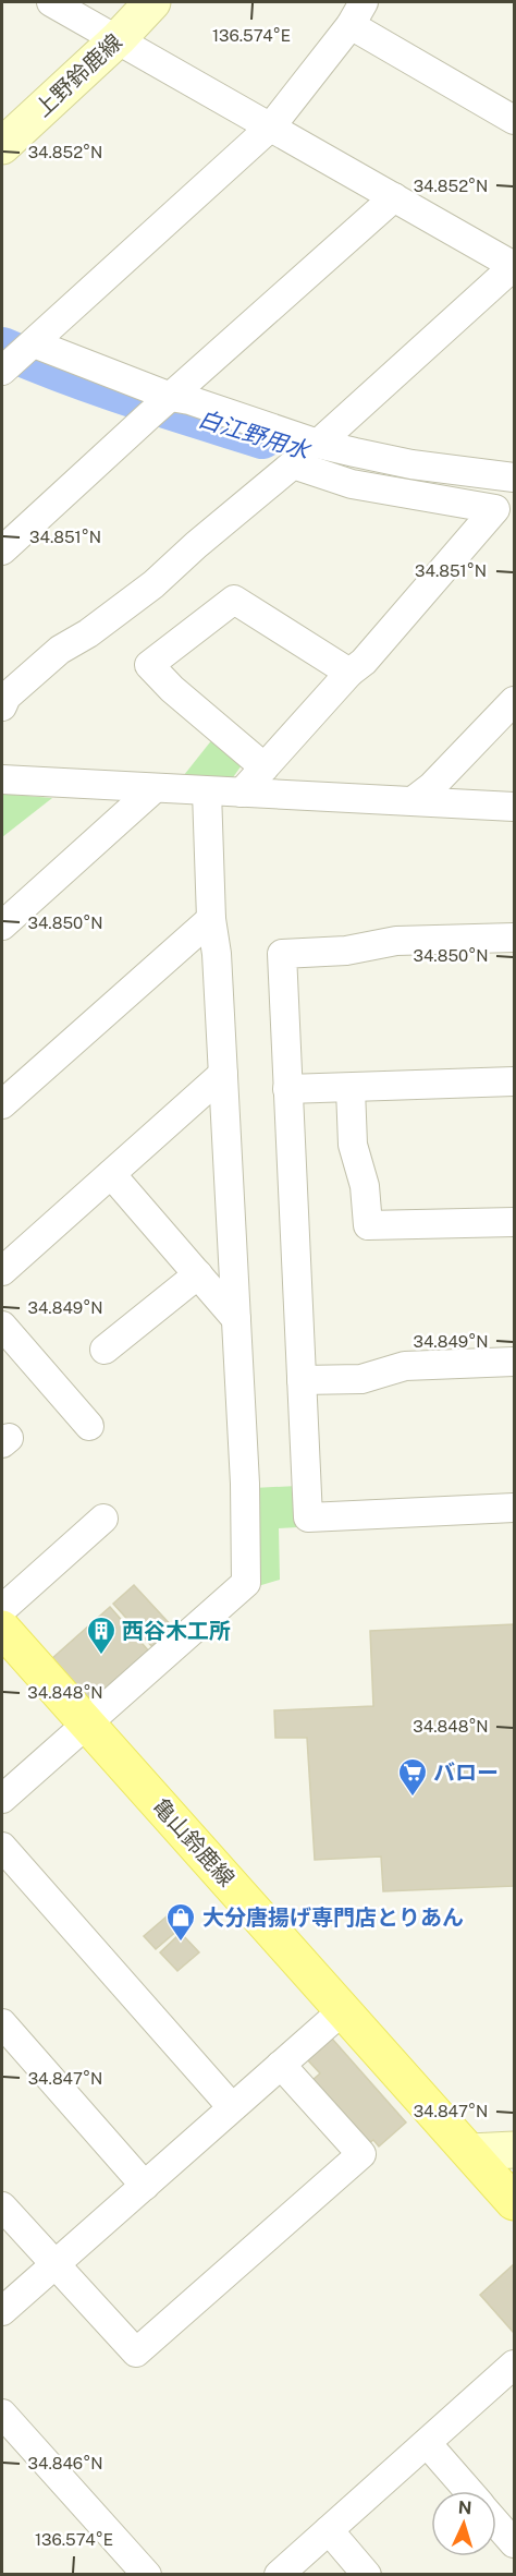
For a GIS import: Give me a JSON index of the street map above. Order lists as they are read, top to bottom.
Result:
{
  "streets": {
    "main road": ["上野鈴鹿線", "亀山鈴鹿線"]
  },
  "water": ["白江野用水"],
  "places": {
    "building": ["西谷木工所"],
    "supermarket": ["バロー"],
    "shop": ["大分唐揚げ専門店とりあん"]
  },
  "north": "top",
  "coordinates": [
    "136.574°E",
    "34.852°N",
    "34.851°N",
    "34.850°N",
    "34.849°N",
    "34.848°N",
    "34.847°N",
    "34.846°N"
  ]
}
